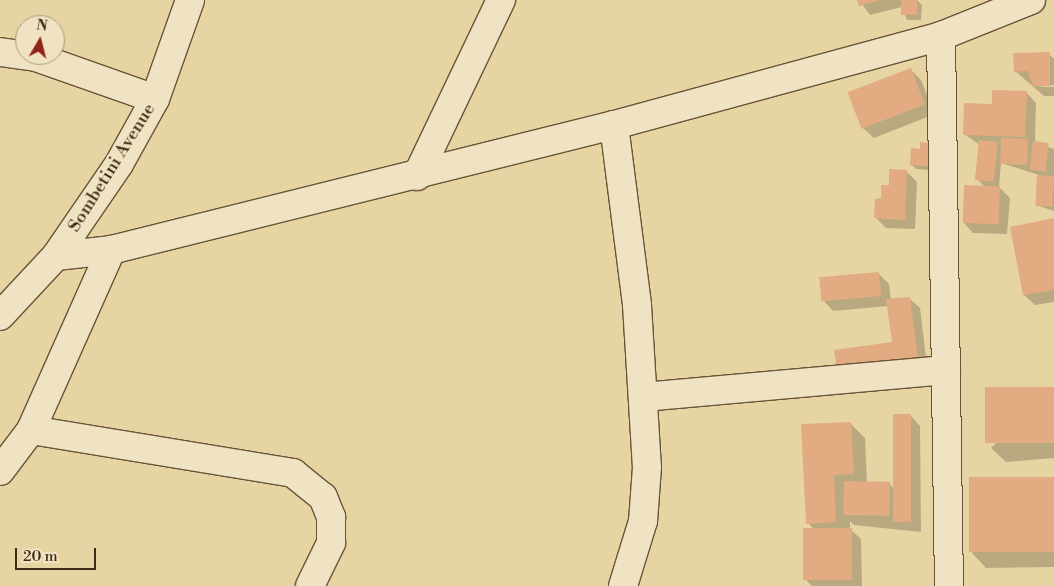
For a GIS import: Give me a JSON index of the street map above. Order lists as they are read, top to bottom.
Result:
{
  "streets": {
    "street": ["Sombetini Avenue"]
  },
  "scale_bar": "20 m",
  "north": "top"
}
